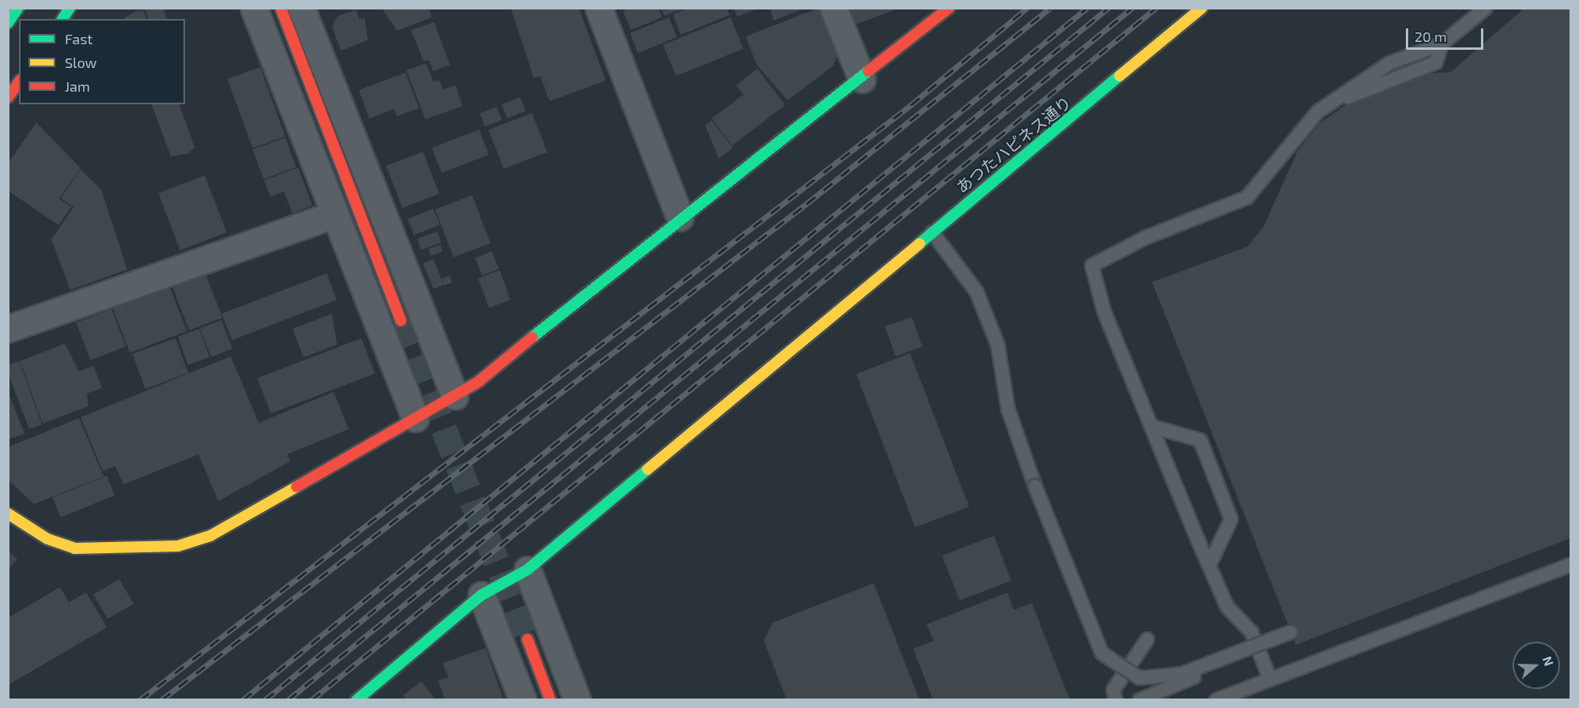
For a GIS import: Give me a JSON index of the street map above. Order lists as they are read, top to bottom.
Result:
{
  "streets": {
    "street": ["あつたハピネス通り"]
  },
  "legend": ["Fast", "Slow", "Jam"],
  "scale_bar": "20 m",
  "north": "right"
}
